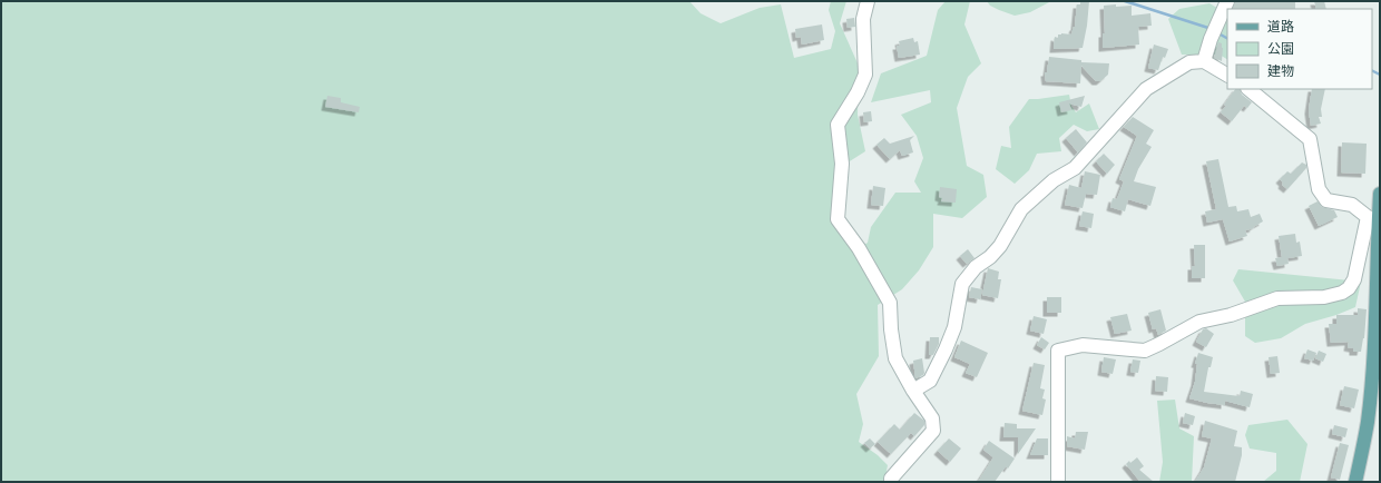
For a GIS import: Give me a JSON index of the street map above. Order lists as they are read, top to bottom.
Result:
{
  "legend": ["道路", "公園", "建物"]
}
